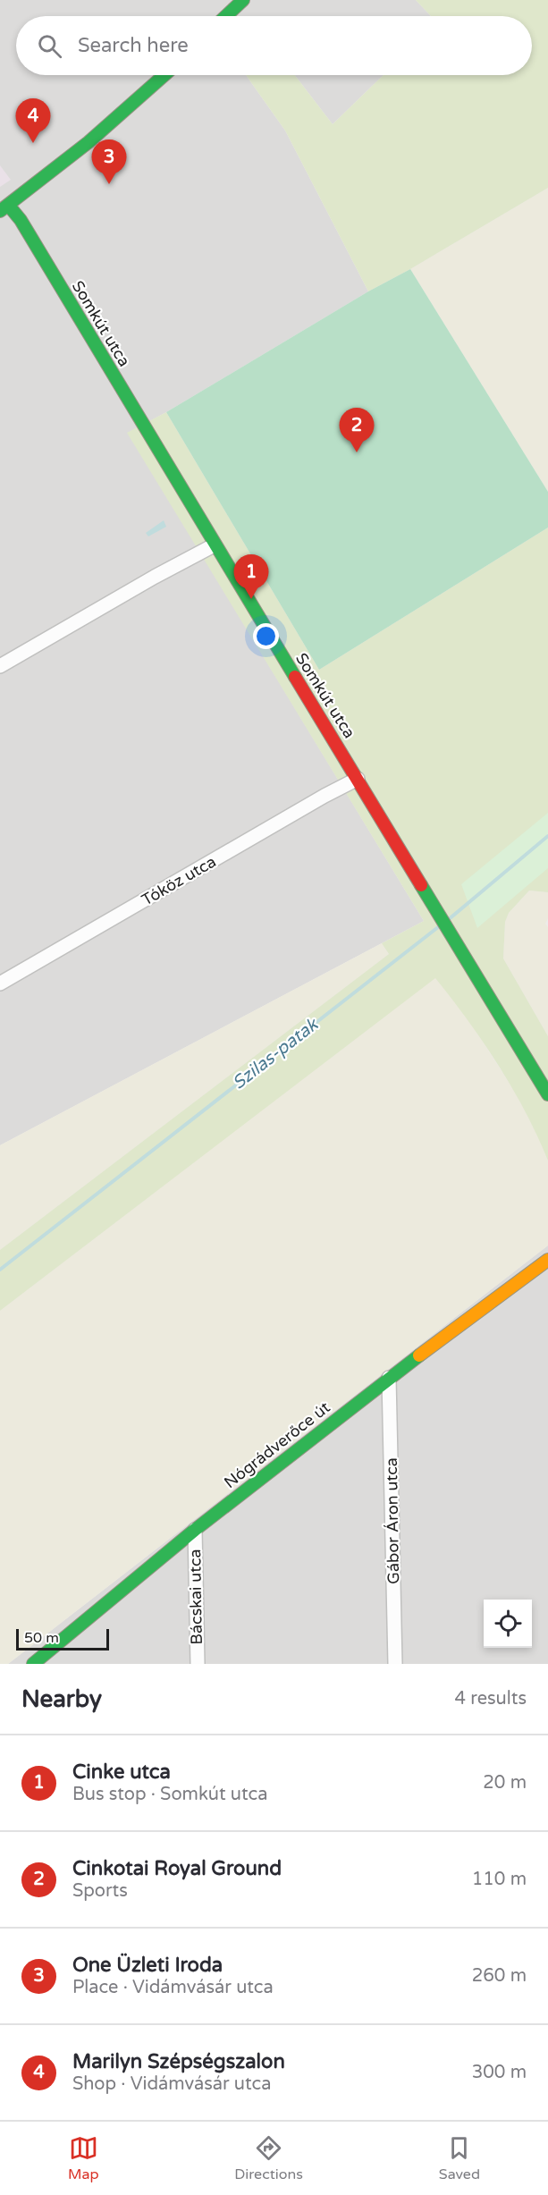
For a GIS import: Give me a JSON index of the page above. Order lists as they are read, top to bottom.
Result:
{
  "streets": {
    "street": [
      "Somkút utca",
      "Tóköz utca",
      "Nógrádverőce út",
      "Gábor Áron utca",
      "Bácskai utca"
    ]
  },
  "crossings": [
    ["Somkút utca", "Tóköz utca"],
    ["Nógrádverőce út", "Gábor Áron utca"],
    ["Nógrádverőce út", "Bácskai utca"]
  ],
  "water": ["Szilas-patak"],
  "scale_bar": "50 m",
  "page": {
    "search": "Search here",
    "pins": [
      "4",
      "3",
      "2",
      "1"
    ],
    "scale": "50 m",
    "heading": ["Nearby", "4 results"],
    "list": [
      {
        "mark": "1",
        "name": "Cinke utca",
        "note": "Bus stop · Somkút utca",
        "value": "20 m"
      },
      {
        "mark": "2",
        "name": "Cinkotai Royal Ground",
        "note": "Sports",
        "value": "110 m"
      },
      {
        "mark": "3",
        "name": "One Üzleti Iroda",
        "note": "Place · Vidámvásár utca",
        "value": "260 m"
      },
      {
        "mark": "4",
        "name": "Marilyn Szépségszalon",
        "note": "Shop · Vidámvásár utca",
        "value": "300 m"
      }
    ],
    "nav": ["Map", "Directions", "Saved"]
  }
}
